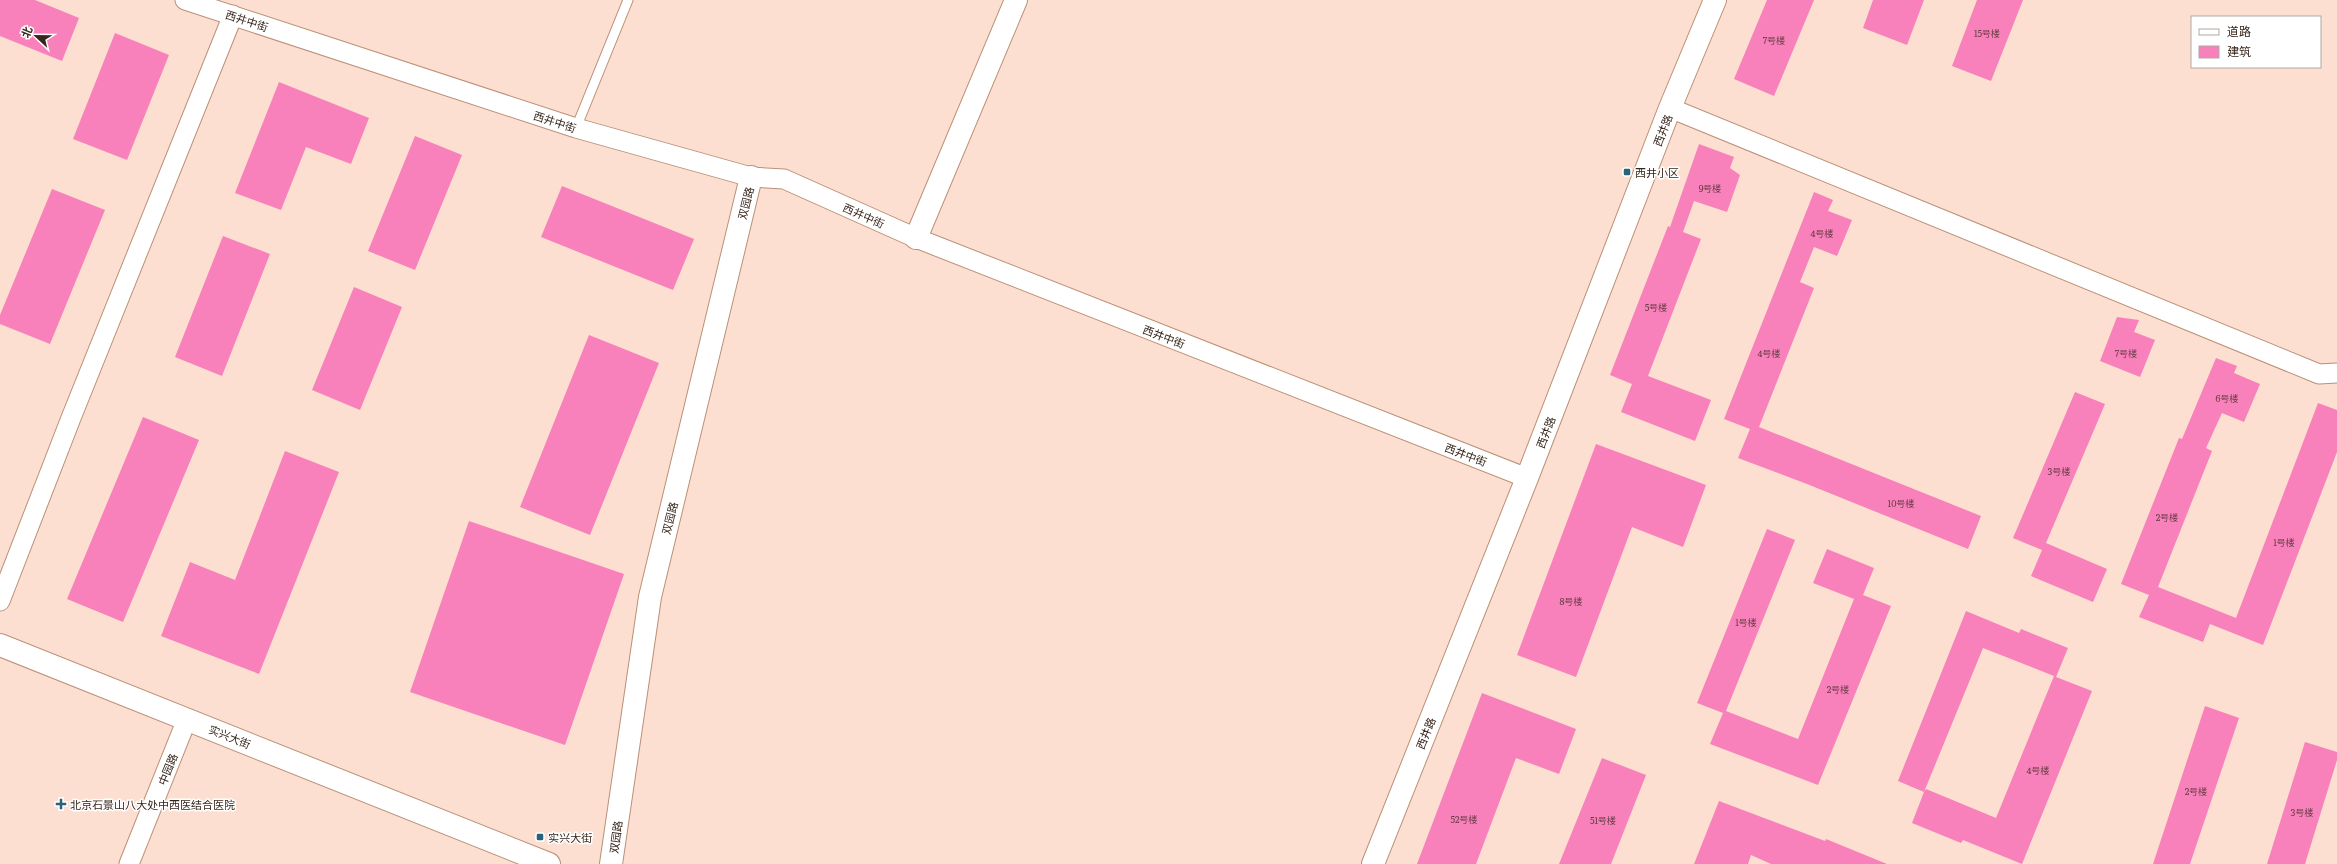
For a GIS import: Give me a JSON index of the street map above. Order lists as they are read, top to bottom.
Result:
{
  "streets": {
    "street": [
      "西井中街",
      "西井路",
      "双园路",
      "实兴大街",
      "中园路"
    ]
  },
  "crossings": [
    ["西井中街", "西井路"],
    ["西井中街", "双园路"],
    ["实兴大街", "中园路"]
  ],
  "places": {
    "transit": ["西井小区", "实兴大街"],
    "health": ["北京石景山八大处中西医结合医院"]
  },
  "house_numbers": [
    "15号楼",
    "7号楼",
    "9号楼",
    "4号楼",
    "5号楼",
    "4号楼",
    "7号楼",
    "6号楼",
    "3号楼",
    "10号楼",
    "2号楼",
    "1号楼",
    "8号楼",
    "1号楼",
    "2号楼",
    "4号楼",
    "2号楼",
    "3号楼",
    "52号楼",
    "51号楼"
  ],
  "legend": ["道路", "建筑"],
  "north": "left"
}
